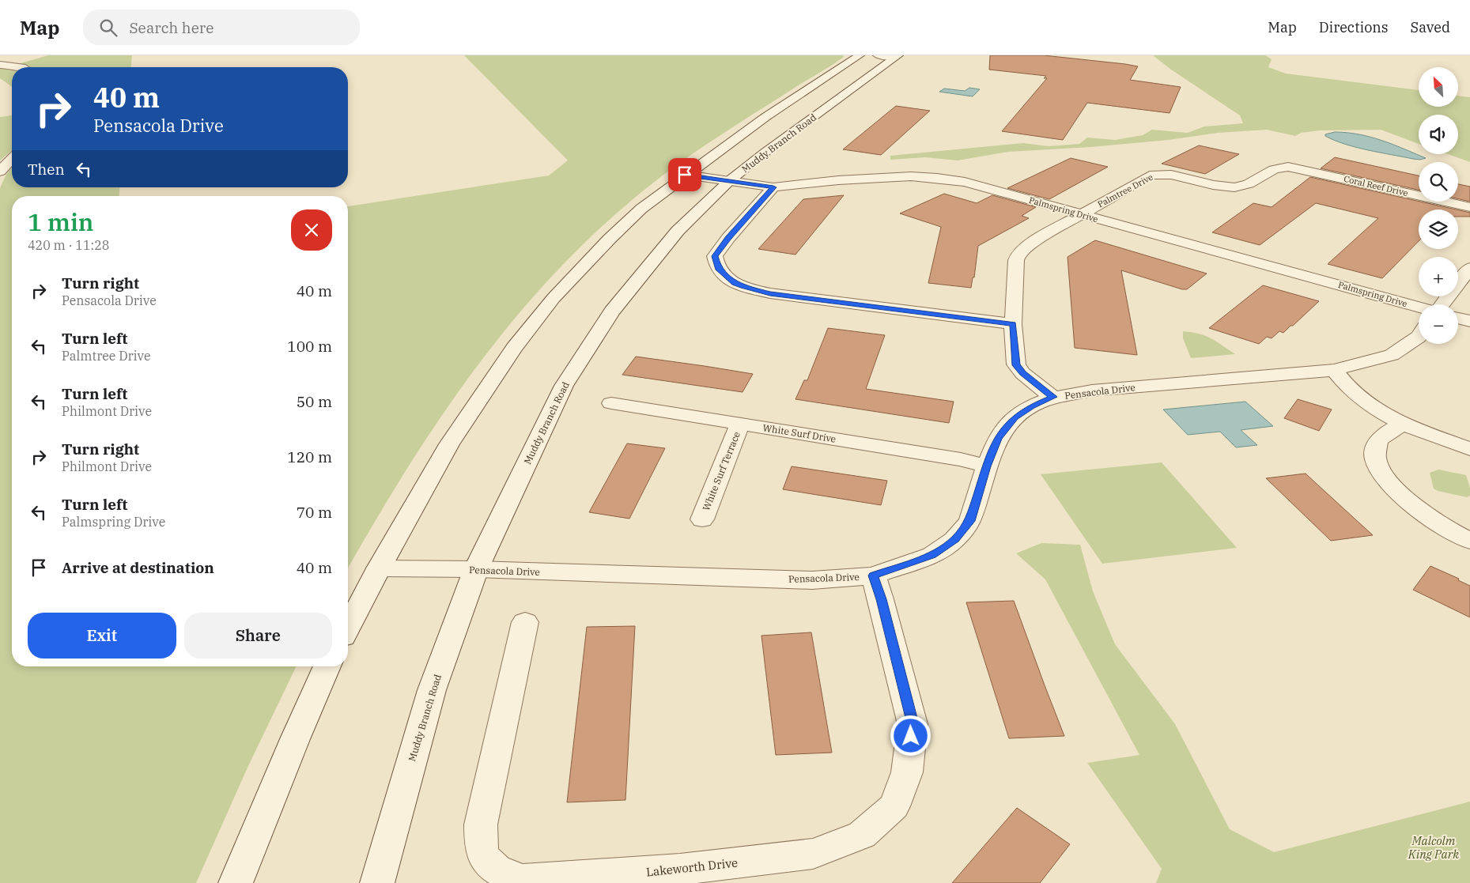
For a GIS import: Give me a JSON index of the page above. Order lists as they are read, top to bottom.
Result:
{
  "streets": {
    "street": [
      "Muddy Branch Road",
      "Coral Reef Drive",
      "Palmtree Drive",
      "Palmspring Drive",
      "Pensacola Drive",
      "White Surf Drive",
      "White Surf Terrace",
      "Lakeworth Drive"
    ]
  },
  "crossings": [
    ["Muddy Branch Road", "Palmspring Drive"],
    ["Muddy Branch Road", "Pensacola Drive"],
    ["Coral Reef Drive", "Palmtree Drive"],
    ["Palmtree Drive", "Palmspring Drive"],
    ["Palmtree Drive", "Pensacola Drive"],
    ["Pensacola Drive", "White Surf Drive"],
    ["Pensacola Drive", "Lakeworth Drive"],
    ["White Surf Drive", "White Surf Terrace"]
  ],
  "parks": ["Malcolm King Park"],
  "north": "top left",
  "page": {
    "header": "Map",
    "search": "Search here",
    "nav": ["Map", "Directions", "Saved"],
    "map_buttons": ["+", "−"],
    "turn": ["40 m", "Pensacola Drive"],
    "then": "Then",
    "heading": ["1 min", "420 m · 11:28"],
    "list": [
      {
        "name": "Turn right",
        "note": "Pensacola Drive",
        "value": "40 m"
      },
      {
        "name": "Turn left",
        "note": "Palmtree Drive",
        "value": "100 m"
      },
      {
        "name": "Turn left",
        "note": "Philmont Drive",
        "value": "50 m"
      },
      {
        "name": "Turn right",
        "note": "Philmont Drive",
        "value": "120 m"
      },
      {
        "name": "Turn left",
        "note": "Palmspring Drive",
        "value": "70 m"
      },
      {
        "name": "Arrive at destination",
        "value": "40 m"
      }
    ],
    "buttons": ["Exit", "Share"]
  }
}
